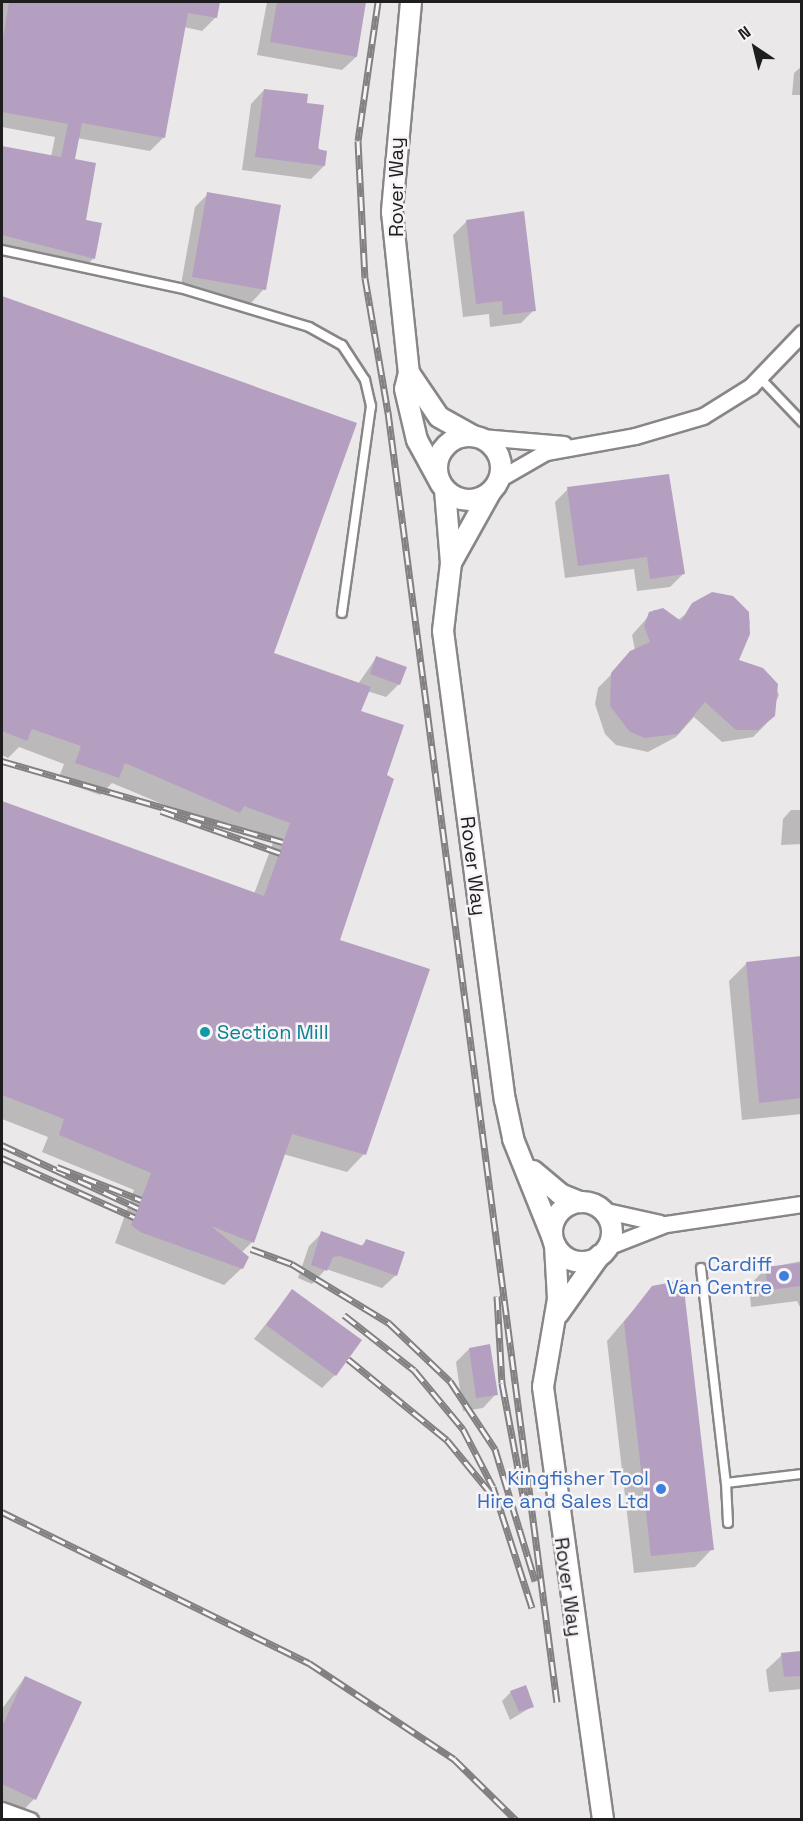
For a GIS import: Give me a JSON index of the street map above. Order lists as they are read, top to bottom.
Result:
{
  "streets": {
    "street": ["Rover Way"]
  },
  "places": ["Section Mill", "Cardiff Van Centre", "Kingfisher Tool Hire and Sales Ltd"],
  "north": "top left"
}
